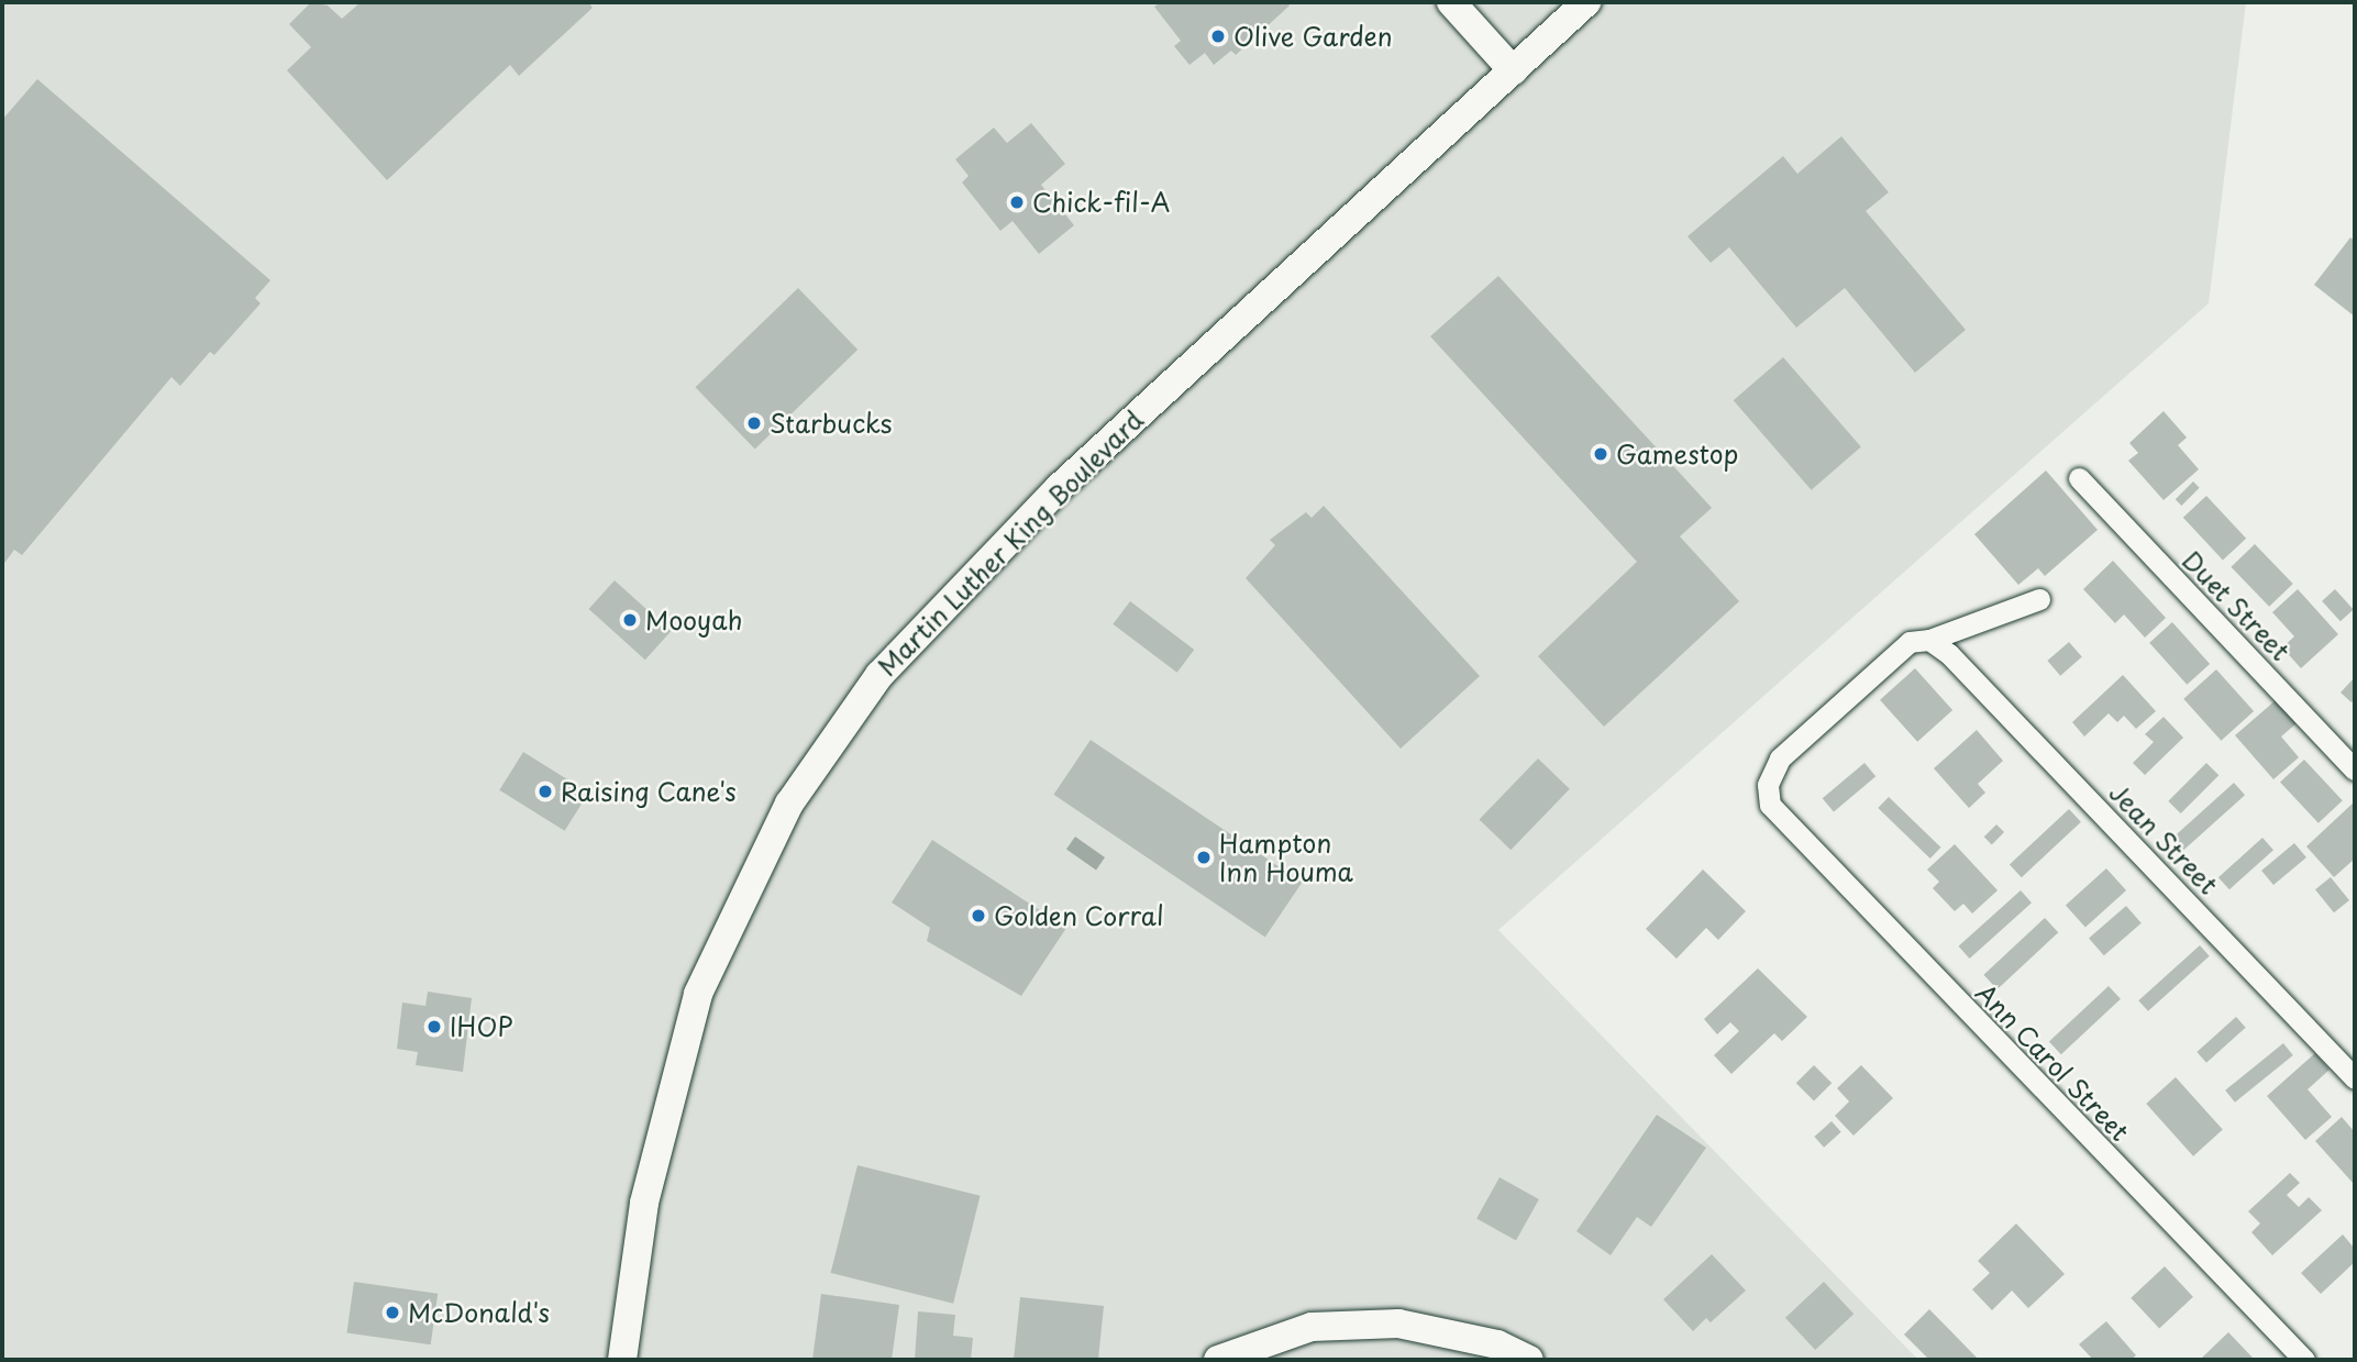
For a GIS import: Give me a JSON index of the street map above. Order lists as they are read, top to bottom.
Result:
{
  "streets": {
    "main road": ["Martin Luther King Boulevard"],
    "street": ["Duet Street", "Jean Street", "Ann Carol Street"]
  },
  "crossings": [
    ["Jean Street", "Ann Carol Street"]
  ],
  "places": [
    "Olive Garden",
    "Chick-fil-A",
    "Starbucks",
    "Gamestop",
    "Mooyah",
    "Raising Cane's",
    "Hampton Inn Houma",
    "Golden Corral",
    "IHOP",
    "McDonald's"
  ]
}
